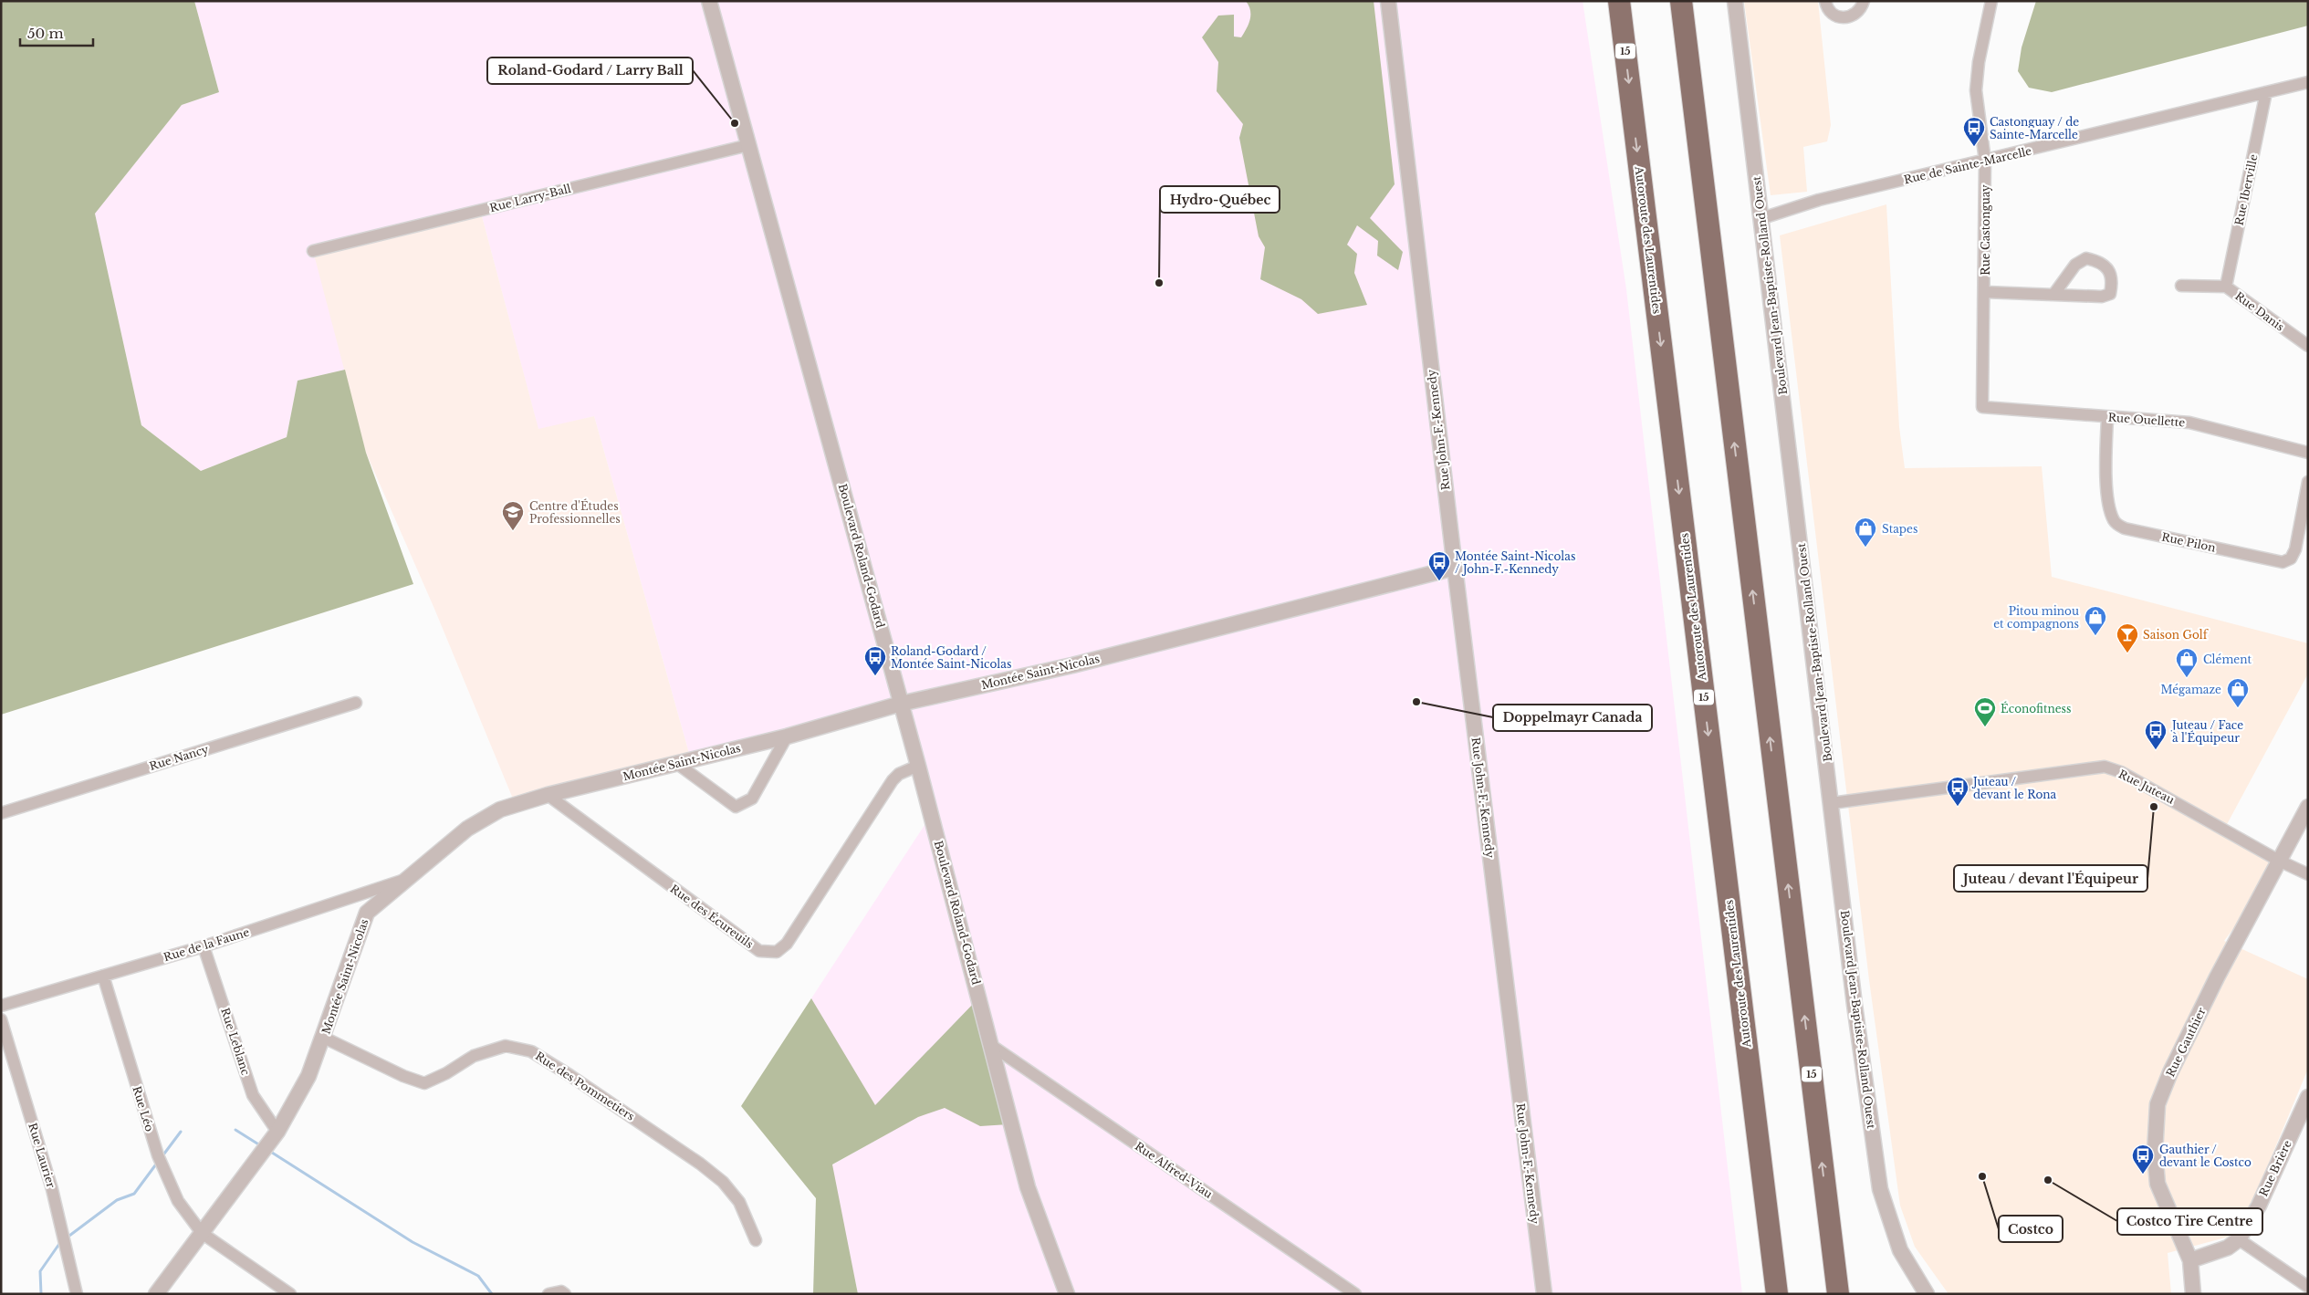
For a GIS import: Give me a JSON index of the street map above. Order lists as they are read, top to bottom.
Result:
{
  "streets": {
    "highway": ["15", "Autoroute des Laurentides"],
    "street": [
      "Rue de Sainte-Marcelle",
      "Rue Iberville",
      "Rue Larry-Ball",
      "Rue Castonguay",
      "Boulevard Jean-Baptiste-Rolland Ouest",
      "Rue Danis",
      "Rue Ouellette",
      "Rue John-F.-Kennedy",
      "Rue Pilon",
      "Boulevard Roland-Godard",
      "Montée Saint-Nicolas",
      "Rue Nancy",
      "Rue Juteau",
      "Rue des Écureuils",
      "Rue de la Faune",
      "Rue Leblanc",
      "Rue Gauthier",
      "Rue des Pommetiers",
      "Rue Léo",
      "Rue Laurier",
      "Rue Brière",
      "Rue Alfred-Viau"
    ]
  },
  "crossings": [
    ["Rue de Sainte-Marcelle", "Rue Iberville"],
    ["Rue de Sainte-Marcelle", "Rue Castonguay"],
    ["Rue de Sainte-Marcelle", "Boulevard Jean-Baptiste-Rolland Ouest"],
    ["Rue Iberville", "Rue Danis"],
    ["Rue Larry-Ball", "Boulevard Roland-Godard"],
    ["Rue Castonguay", "Rue Ouellette"],
    ["Boulevard Jean-Baptiste-Rolland Ouest", "Rue Juteau"],
    ["Rue Ouellette", "Rue Pilon"],
    ["Rue John-F.-Kennedy", "Montée Saint-Nicolas"],
    ["Boulevard Roland-Godard", "Montée Saint-Nicolas"],
    ["Boulevard Roland-Godard", "Rue des Écureuils"],
    ["Boulevard Roland-Godard", "Rue Alfred-Viau"],
    ["Montée Saint-Nicolas", "Rue des Écureuils"],
    ["Montée Saint-Nicolas", "Rue de la Faune"],
    ["Montée Saint-Nicolas", "Rue Leblanc"],
    ["Montée Saint-Nicolas", "Rue des Pommetiers"],
    ["Montée Saint-Nicolas", "Rue Léo"],
    ["Rue Juteau", "Rue Gauthier"],
    ["Rue de la Faune", "Rue Leblanc"],
    ["Rue de la Faune", "Rue Léo"],
    ["Rue Gauthier", "Rue Brière"]
  ],
  "places": {
    "other": [
      "Roland-Godard / Larry Ball",
      "Hydro-Québec",
      "Doppelmayr Canada",
      "Juteau / devant l'Équipeur",
      "Costco",
      "Costco Tire Centre"
    ],
    "bus stop": [
      "Castonguay / de Sainte-Marcelle",
      "Montée Saint-Nicolas / John-F.-Kennedy",
      "Roland-Godard / Montée Saint-Nicolas",
      "Juteau / Face à l'Équipeur",
      "Juteau / devant le Rona",
      "Gauthier / devant le Costco"
    ],
    "school or university": ["Centre d'Études Professionnelles"],
    "shop": [
      "Stapes",
      "Pitou minou et compagnons",
      "Clément",
      "Mégamaze"
    ],
    "bar": ["Saison Golf"],
    "sports": ["Éconofitness"]
  },
  "scale_bar": "50 m"
}
